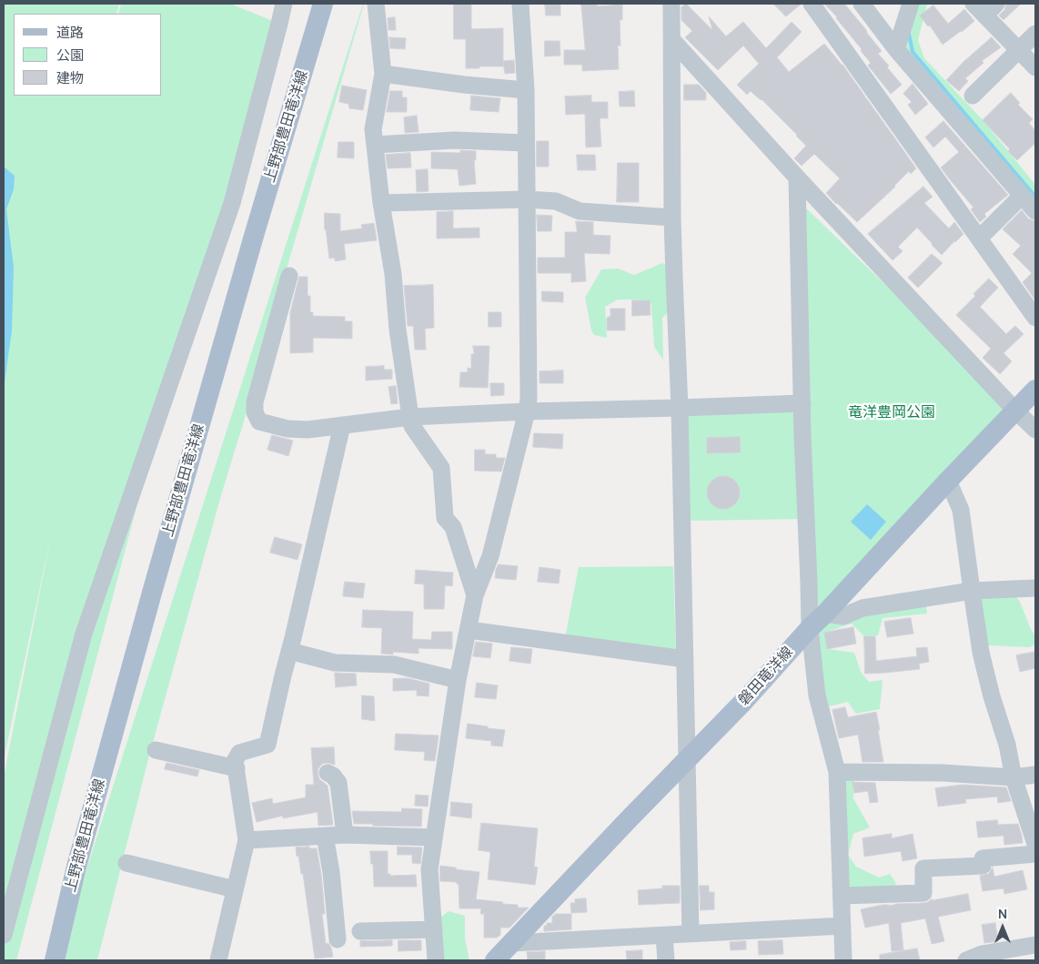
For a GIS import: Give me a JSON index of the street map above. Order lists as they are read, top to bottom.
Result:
{
  "streets": {
    "main road": ["上野部豊田竜洋線", "磐田竜洋線"]
  },
  "parks": ["竜洋豊岡公園"],
  "legend": ["道路", "公園", "建物"],
  "north": "top"
}
